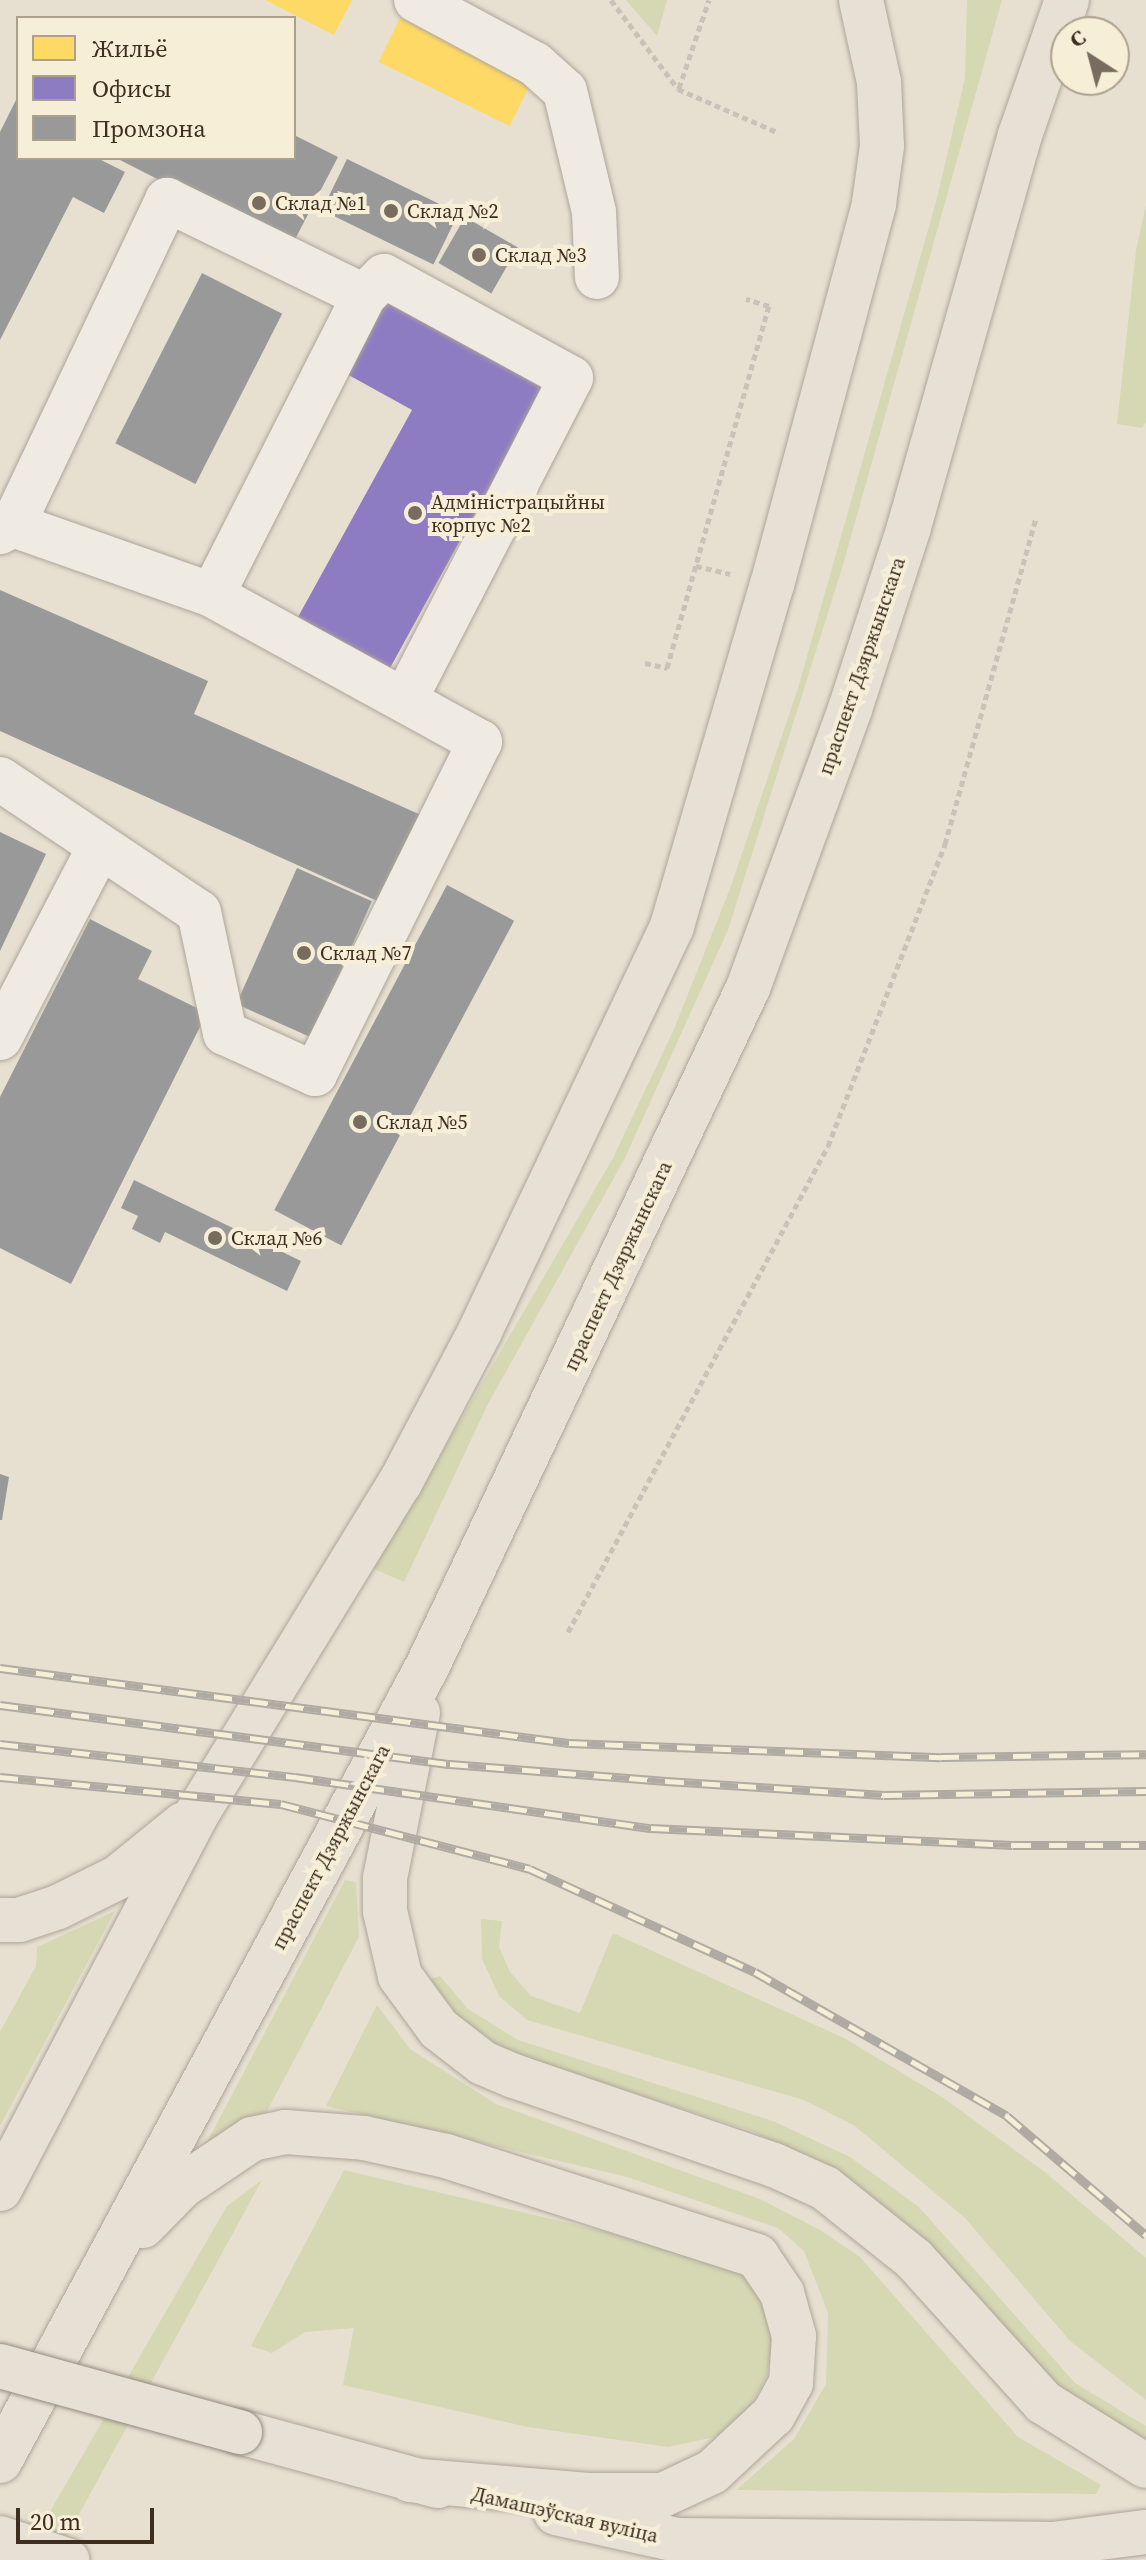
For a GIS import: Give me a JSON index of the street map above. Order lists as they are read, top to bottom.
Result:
{
  "streets": {
    "main road": ["праспект Дзяржынскага", "Дамашэўская вуліца"]
  },
  "places": [
    "Склад №1",
    "Склад №2",
    "Склад №3",
    "Адміністрацыйны корпус №2",
    "Склад №7",
    "Склад №5",
    "Склад №6"
  ],
  "legend": ["Жильё", "Офисы", "Промзона"],
  "scale_bar": "20 m",
  "north": "top left"
}
